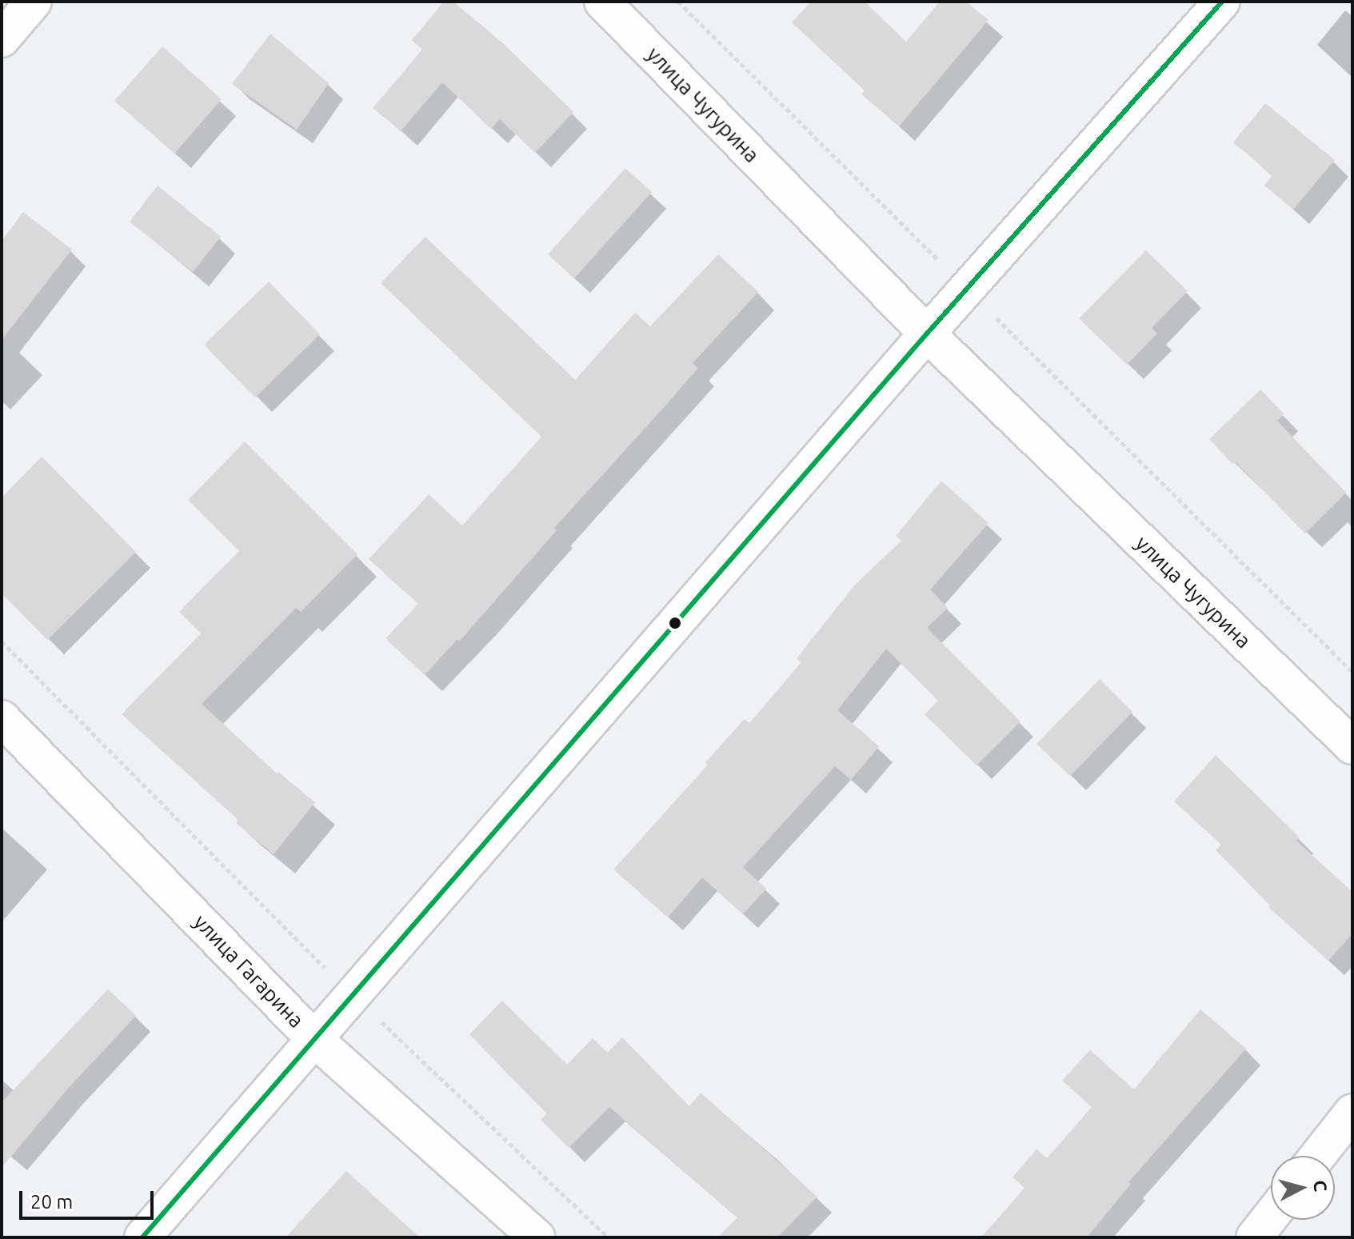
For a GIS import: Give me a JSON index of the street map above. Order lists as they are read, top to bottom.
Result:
{
  "streets": {
    "street": ["улица Чугурина", "улица Гагарина"]
  },
  "scale_bar": "20 m",
  "north": "right"
}
